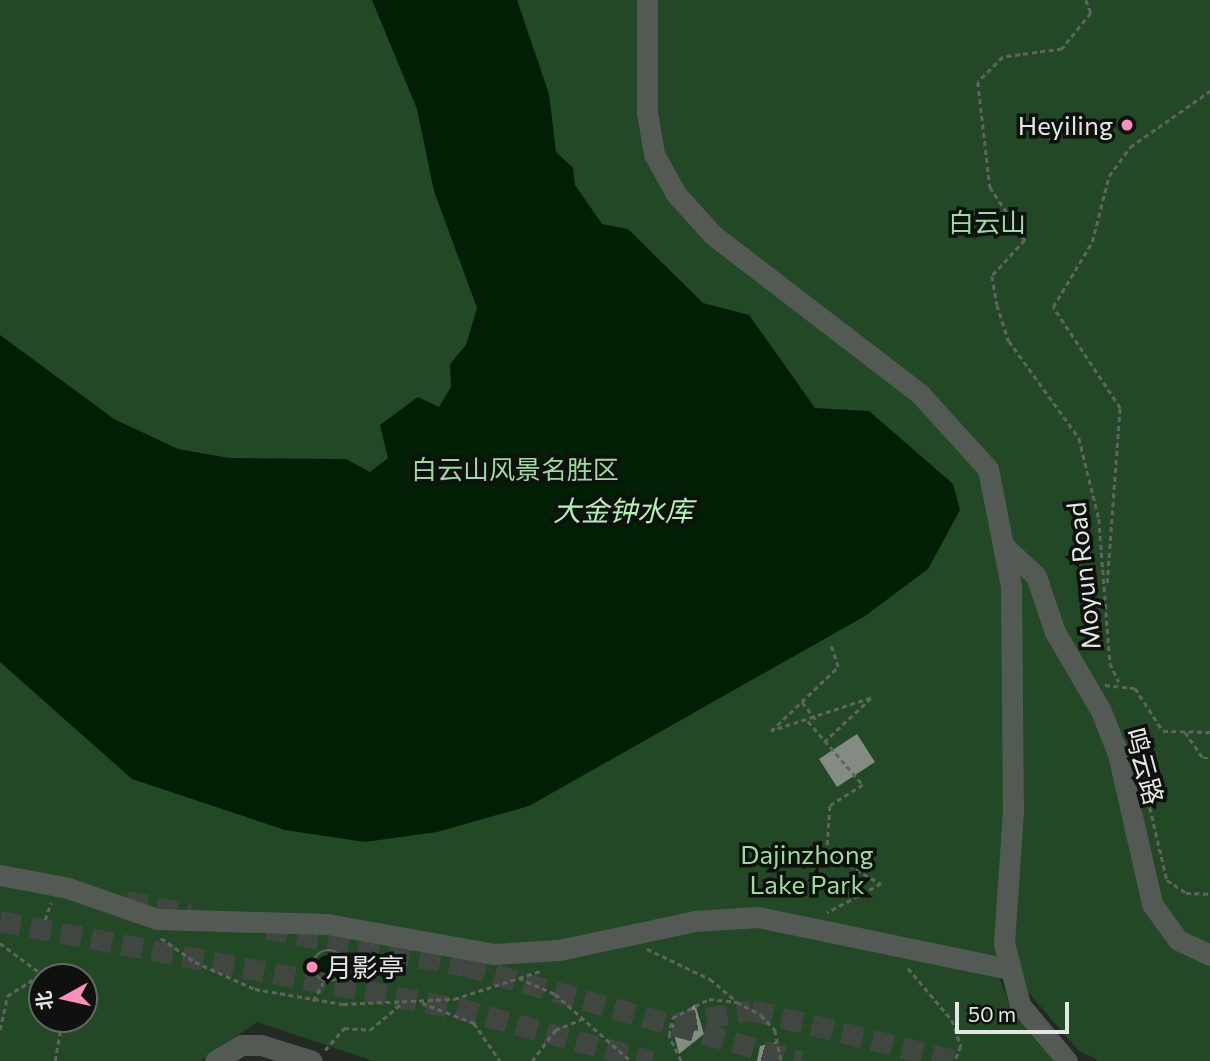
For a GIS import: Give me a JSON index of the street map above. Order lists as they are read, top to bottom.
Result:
{
  "streets": {
    "street": ["鸣云路"],
    "path": ["Moyun Road"]
  },
  "water": ["大金钟水库"],
  "parks": ["白云山", "白云山风景名胜区", "Dajinzhong Lake Park"],
  "places": ["Heyiling", "月影亭"],
  "scale_bar": "50 m",
  "north": "left"
}
